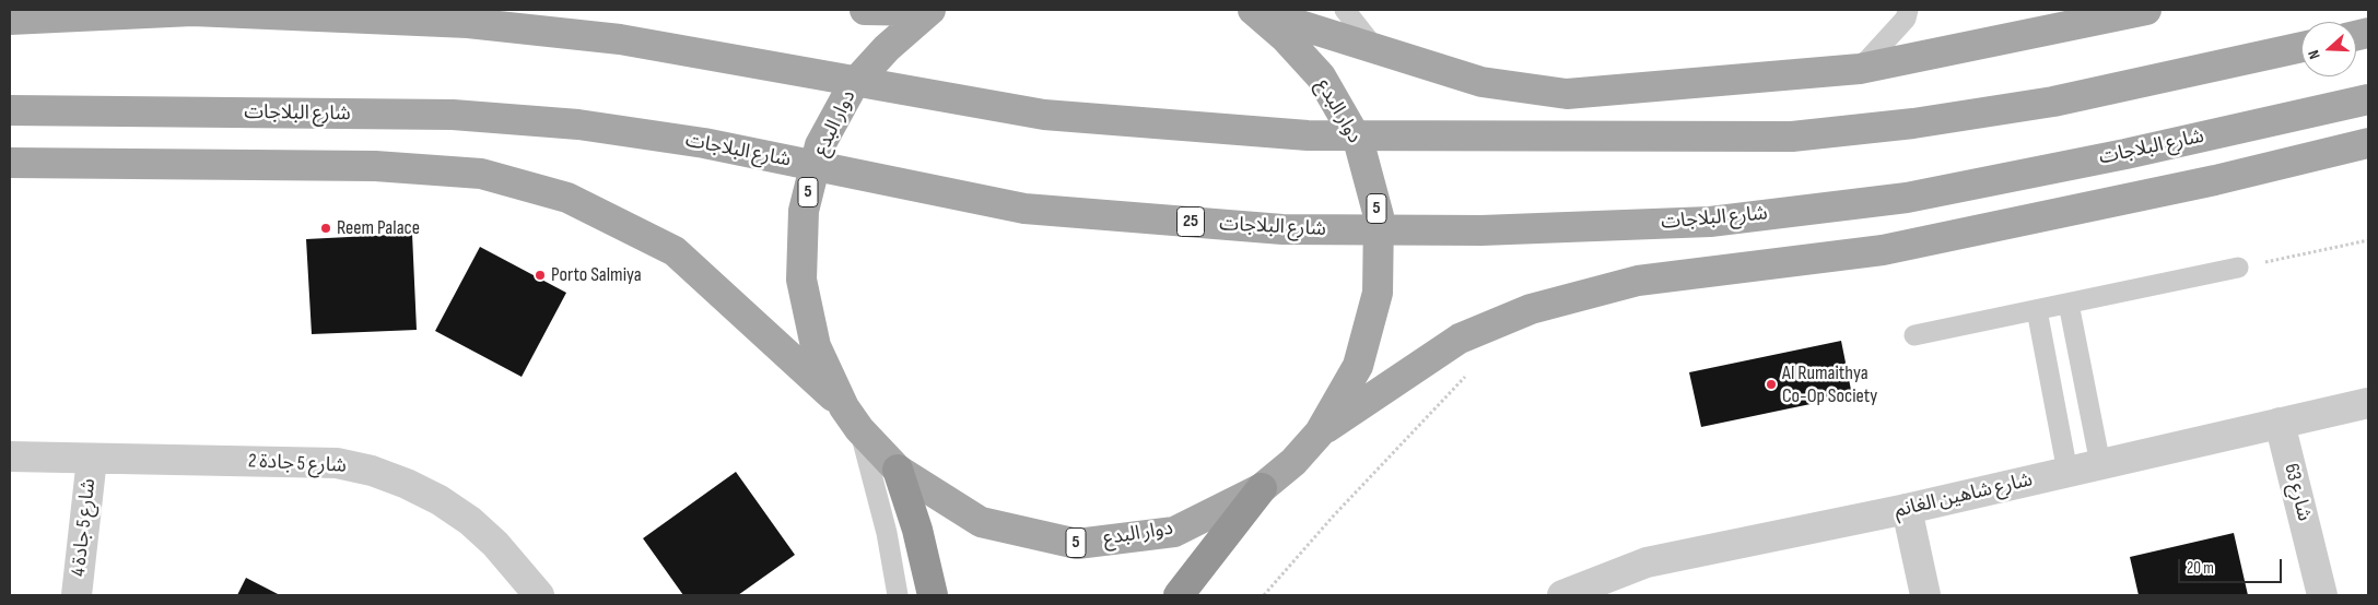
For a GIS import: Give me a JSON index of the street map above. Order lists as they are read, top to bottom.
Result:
{
  "streets": {
    "highway": ["5"],
    "main road": ["دوار البدع", "شارع البلاجات", "25"],
    "street": [
      "شارع 5 جادة 2",
      "شارع 63",
      "شارع شاهين الغانم",
      "شارع 5 جادة 4"
    ]
  },
  "crossings": [
    ["دوار البدع", "5"],
    ["شارع 5 جادة 2", "شارع 5 جادة 4"],
    ["شارع 63", "شارع شاهين الغانم"]
  ],
  "places": ["Reem Palace", "Porto Salmiya", "Al Rumaithya Co-Op Society"],
  "scale_bar": "20 m",
  "north": "left"
}
